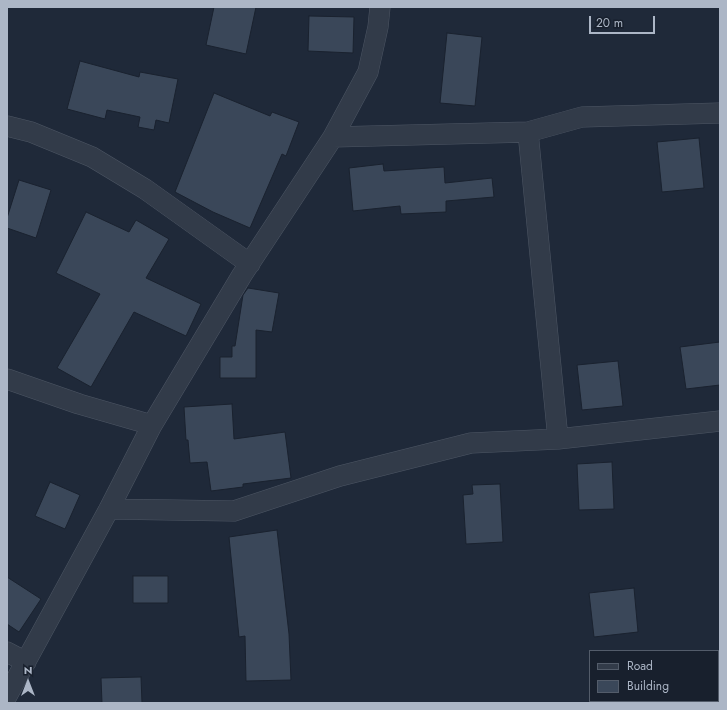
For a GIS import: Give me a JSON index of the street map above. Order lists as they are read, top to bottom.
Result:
{
  "legend": ["Road", "Building"],
  "scale_bar": "20 m",
  "north": "top"
}
